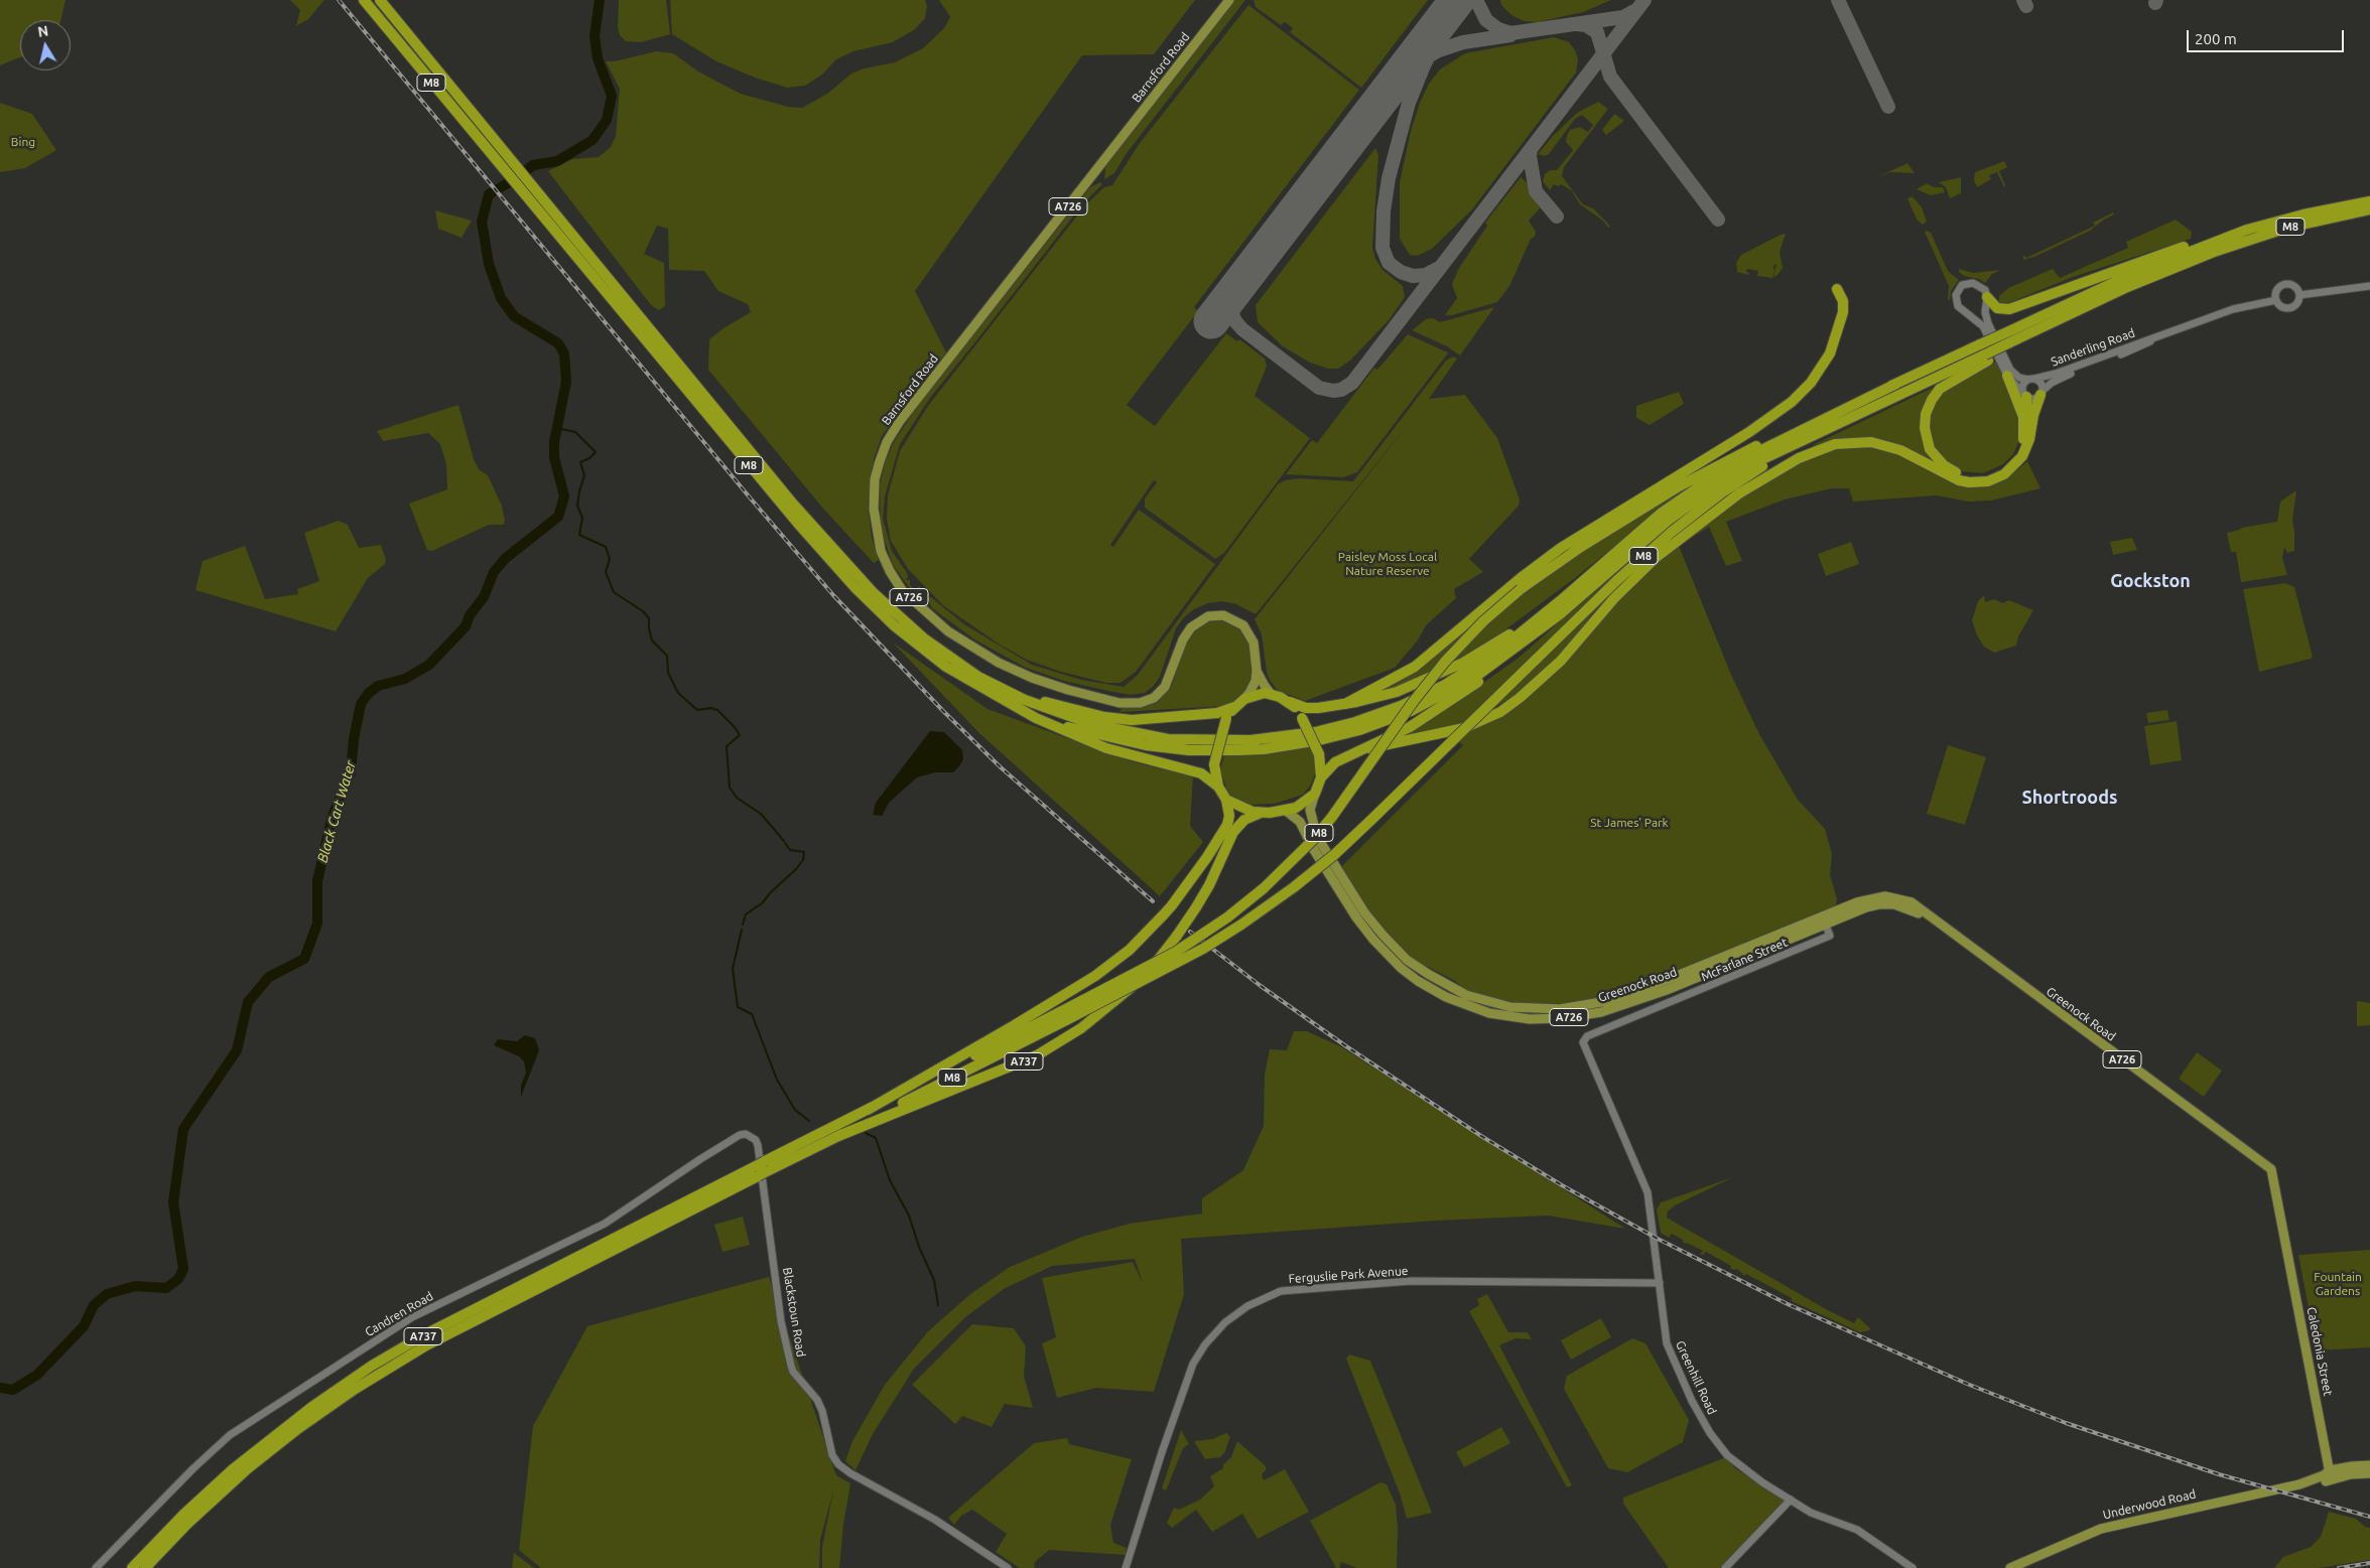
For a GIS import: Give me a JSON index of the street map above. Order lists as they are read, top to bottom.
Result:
{
  "streets": {
    "highway": ["M8", "A726", "A737"],
    "main road": [
      "Barnsford Road",
      "Greenock Road",
      "Caledonia Street",
      "Underwood Road"
    ],
    "street": [
      "Sanderling Road",
      "McFarlane Street",
      "Ferguslie Park Avenue",
      "Blackstoun Road",
      "Candren Road",
      "Greenhill Road"
    ]
  },
  "crossings": [
    ["Barnsford Road", "M8"],
    ["Barnsford Road", "A726"],
    ["Barnsford Road", "Greenock Road"],
    ["Barnsford Road", "A737"],
    ["M8", "A726"],
    ["M8", "Greenock Road"],
    ["M8", "A737"],
    ["A726", "Greenock Road"],
    ["A726", "A737"],
    ["McFarlane Street", "Greenock Road"],
    ["McFarlane Street", "Greenhill Road"],
    ["Greenock Road", "A737"],
    ["Greenock Road", "Caledonia Street"],
    ["Ferguslie Park Avenue", "Greenhill Road"],
    ["Blackstoun Road", "Candren Road"],
    ["Caledonia Street", "Underwood Road"]
  ],
  "districts": ["Gockston", "Shortroods"],
  "water": ["Black Cart Water"],
  "parks": [
    "Bing",
    "Paisley Moss Local Nature Reserve",
    "St James' Park",
    "Fountain Gardens"
  ],
  "scale_bar": "200 m",
  "north": "top"
}
